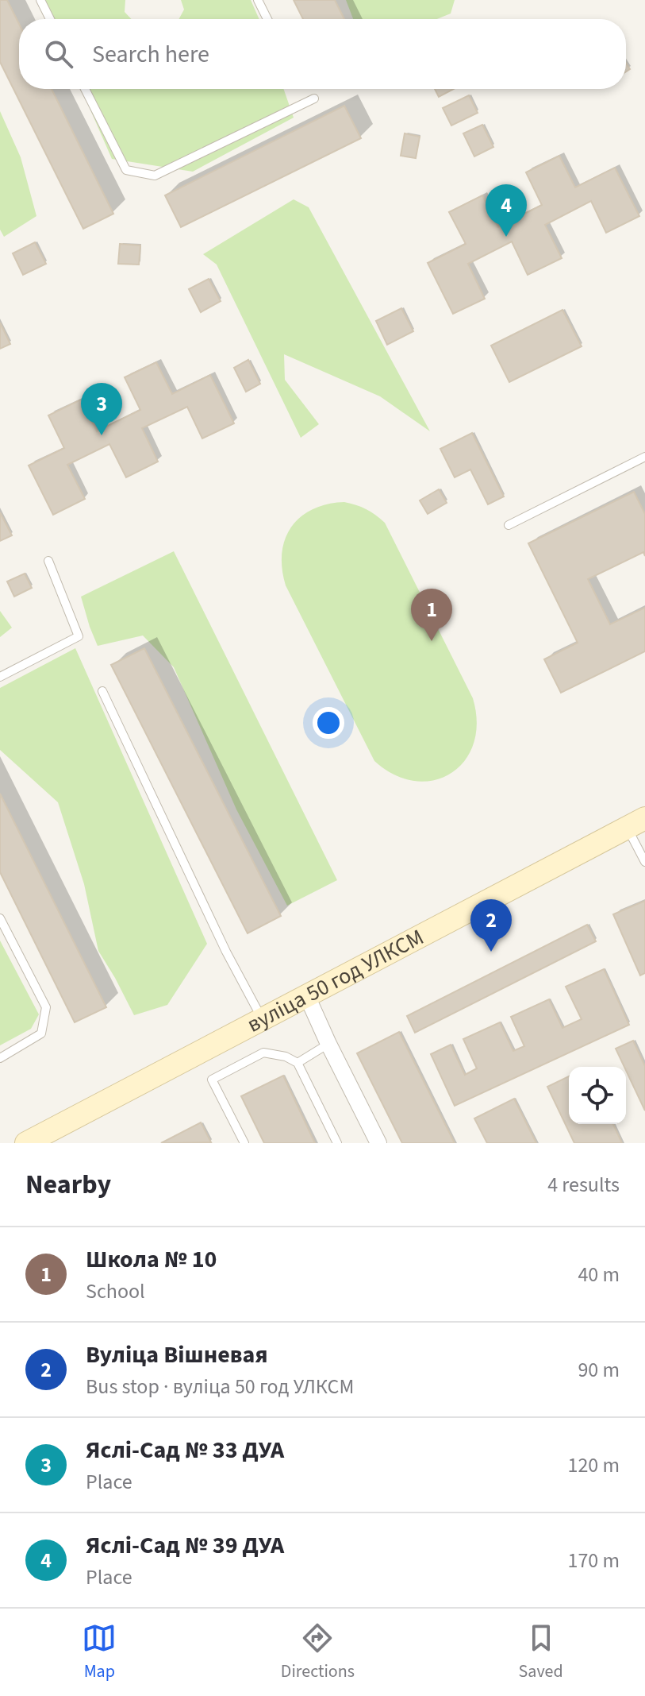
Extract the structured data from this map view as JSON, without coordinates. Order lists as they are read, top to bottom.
{
  "streets": {
    "main road": ["вуліца 50 год УЛКСМ"]
  },
  "page": {
    "search": "Search here",
    "pins": [
      "4",
      "3",
      "1",
      "2"
    ],
    "heading": ["Nearby", "4 results"],
    "list": [
      {
        "mark": "1",
        "name": "Школа № 10",
        "note": "School",
        "value": "40 m"
      },
      {
        "mark": "2",
        "name": "Вуліца Вішневая",
        "note": "Bus stop · вуліца 50 год УЛКСМ",
        "value": "90 m"
      },
      {
        "mark": "3",
        "name": "Яслі-Сад № 33 ДУА",
        "note": "Place",
        "value": "120 m"
      },
      {
        "mark": "4",
        "name": "Яслі-Сад № 39 ДУА",
        "note": "Place",
        "value": "170 m"
      }
    ],
    "nav": ["Map", "Directions", "Saved"]
  }
}
